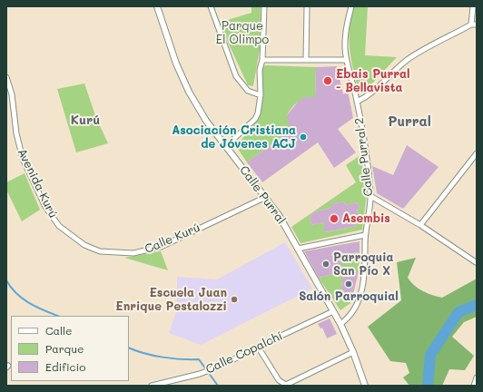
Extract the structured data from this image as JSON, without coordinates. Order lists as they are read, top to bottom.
{
  "streets": {
    "street": [
      "Calle Purral 2",
      "Avenida Kurú",
      "Calle Purral",
      "Calle Kurú",
      "Calle Copalchí"
    ]
  },
  "crossings": [
    ["Calle Purral 2", "Calle Purral"],
    ["Avenida Kurú", "Calle Kurú"],
    ["Calle Purral", "Calle Kurú"],
    ["Calle Purral", "Calle Copalchí"]
  ],
  "districts": ["Kurú", "Purral"],
  "parks": ["Parque El Olimpo"],
  "places": [
    "Ebais Purral - Bellavista",
    "Asociación Cristiana de Jóvenes ACJ",
    "Asembis",
    "Parroquia San Pío X",
    "Salón Parroquial",
    "Escuela Juan Enrique Pestalozzi"
  ],
  "legend": ["Calle", "Parque", "Edificio"]
}
